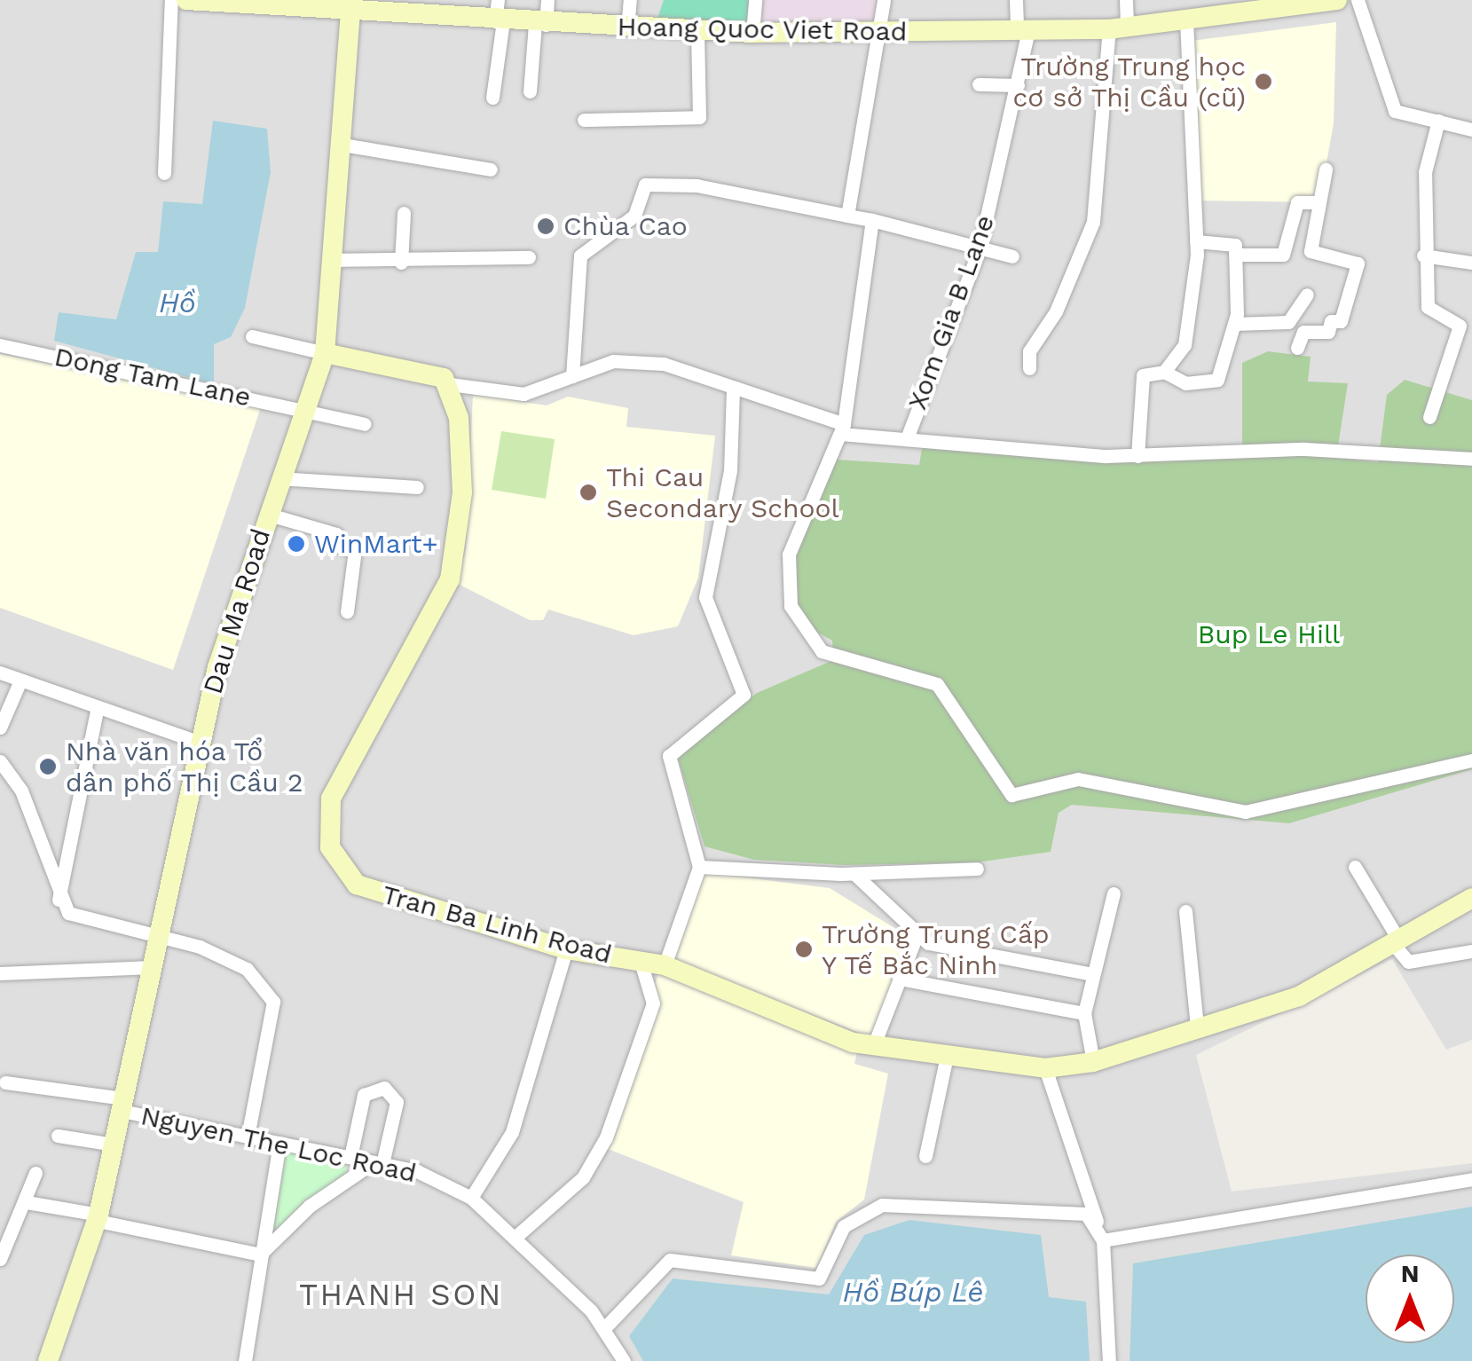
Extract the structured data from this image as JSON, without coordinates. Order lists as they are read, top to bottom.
{
  "streets": {
    "street": [
      "Hoang Quoc Viet Road",
      "Xom Gia B Lane",
      "Dong Tam Lane",
      "Dau Ma Road",
      "Tran Ba Linh Road",
      "Nguyen The Loc Road"
    ]
  },
  "crossings": [
    ["Hoang Quoc Viet Road", "Xom Gia B Lane"],
    ["Hoang Quoc Viet Road", "Dau Ma Road"],
    ["Dong Tam Lane", "Dau Ma Road"],
    ["Dau Ma Road", "Nguyen The Loc Road"]
  ],
  "districts": ["THANH SON"],
  "water": ["Hồ", "Hồ Búp Lê"],
  "parks": ["Bup Le Hill"],
  "places": [
    "Trường Trung học cơ sở Thị Cầu (cũ)",
    "Chùa Cao",
    "Thi Cau Secondary School",
    "WinMart+",
    "Nhà văn hóa Tổ dân phố Thị Cầu 2",
    "Trường Trung Cấp Y Tế Bắc Ninh"
  ],
  "north": "top"
}
